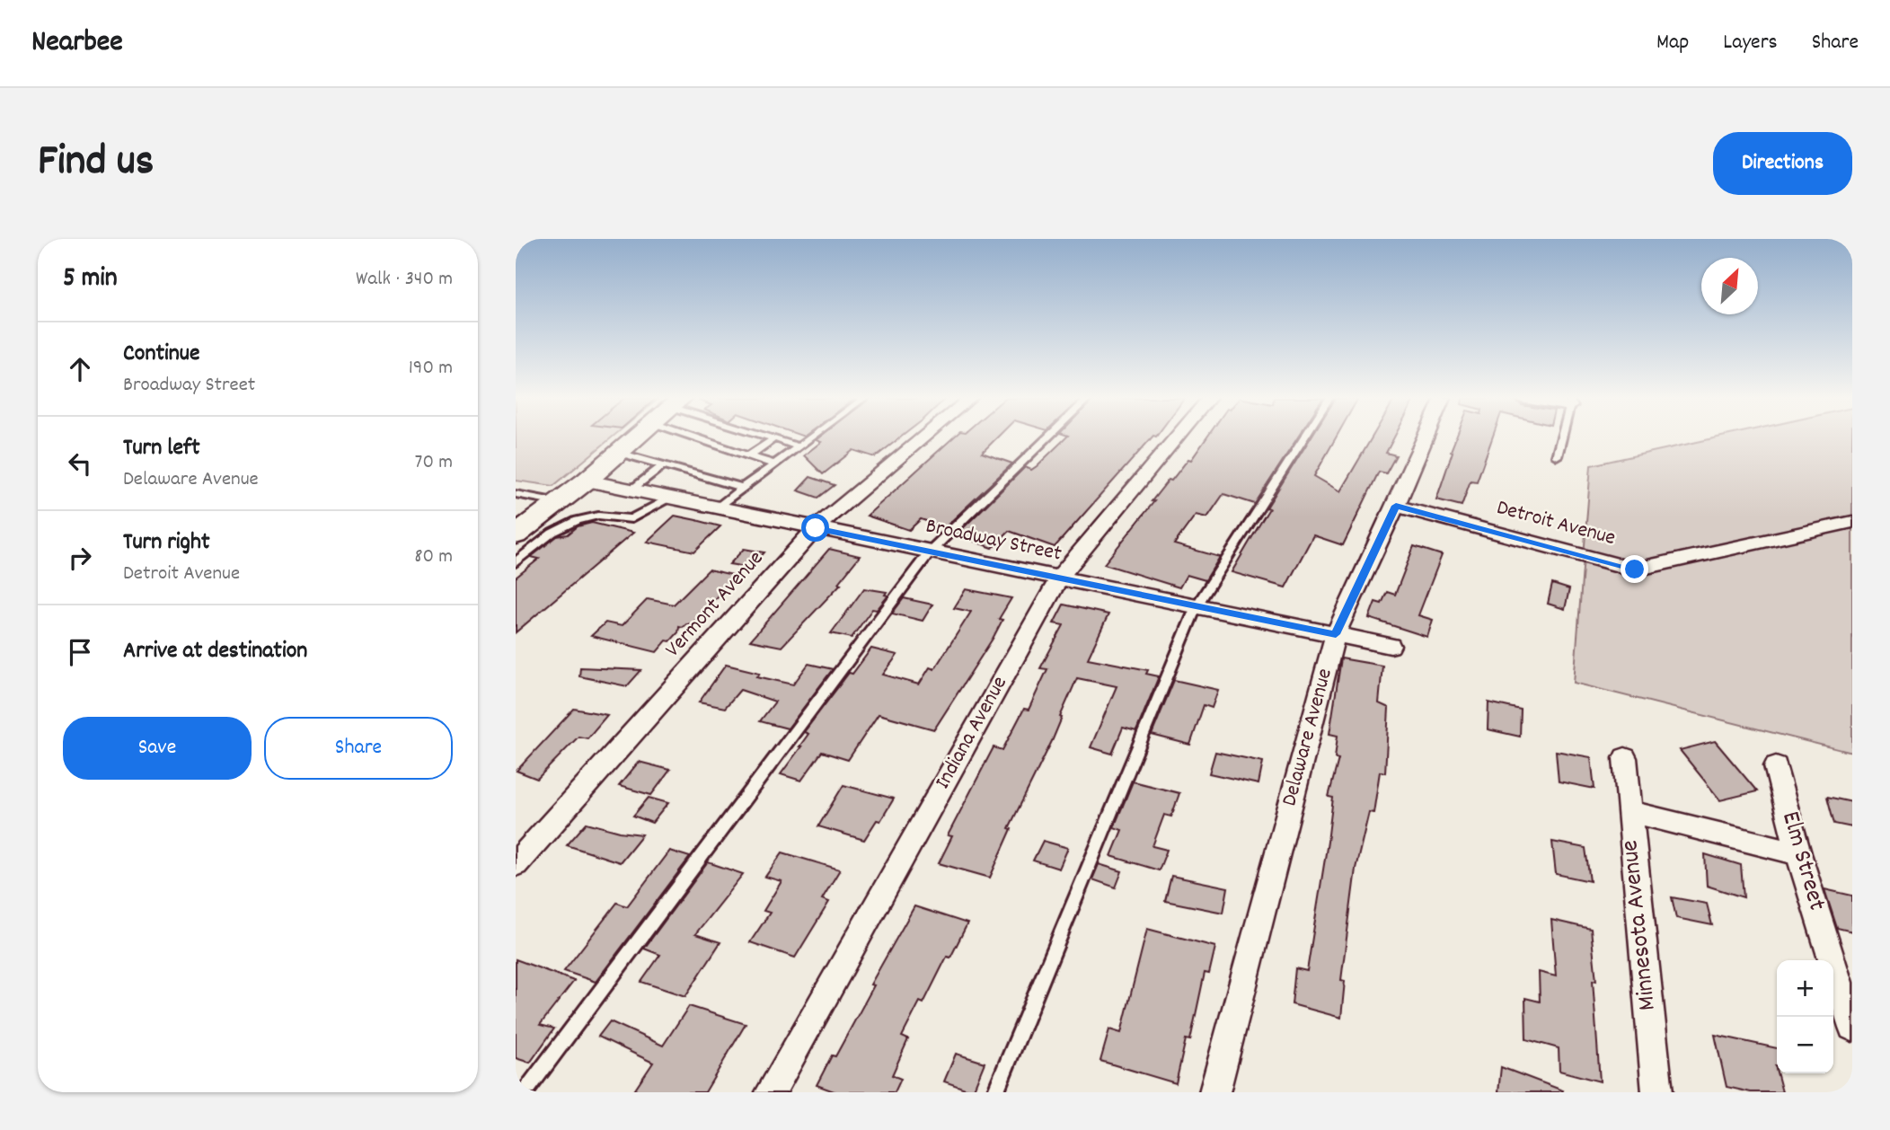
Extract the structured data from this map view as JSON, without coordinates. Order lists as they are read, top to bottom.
{
  "streets": {
    "street": [
      "Detroit Avenue",
      "Broadway Street",
      "Vermont Avenue",
      "Indiana Avenue",
      "Delaware Avenue",
      "Elm Street",
      "Minnesota Avenue"
    ]
  },
  "crossings": [
    ["Detroit Avenue", "Delaware Avenue"],
    ["Broadway Street", "Vermont Avenue"],
    ["Broadway Street", "Indiana Avenue"],
    ["Broadway Street", "Delaware Avenue"]
  ],
  "north": "top right",
  "page": {
    "header": "Nearbee",
    "nav": ["Map", "Layers", "Share"],
    "title": "Find us",
    "buttons": [
      "Directions",
      ["Save", "Share"]
    ],
    "heading": ["5 min", "Walk · 340 m"],
    "list": [
      ["Continue", "Broadway Street", "190 m"],
      ["Turn left", "Delaware Avenue", "70 m"],
      ["Turn right", "Detroit Avenue", "80 m"],
      "Arrive at destination"
    ],
    "map_buttons": ["+", "−"]
  }
}
